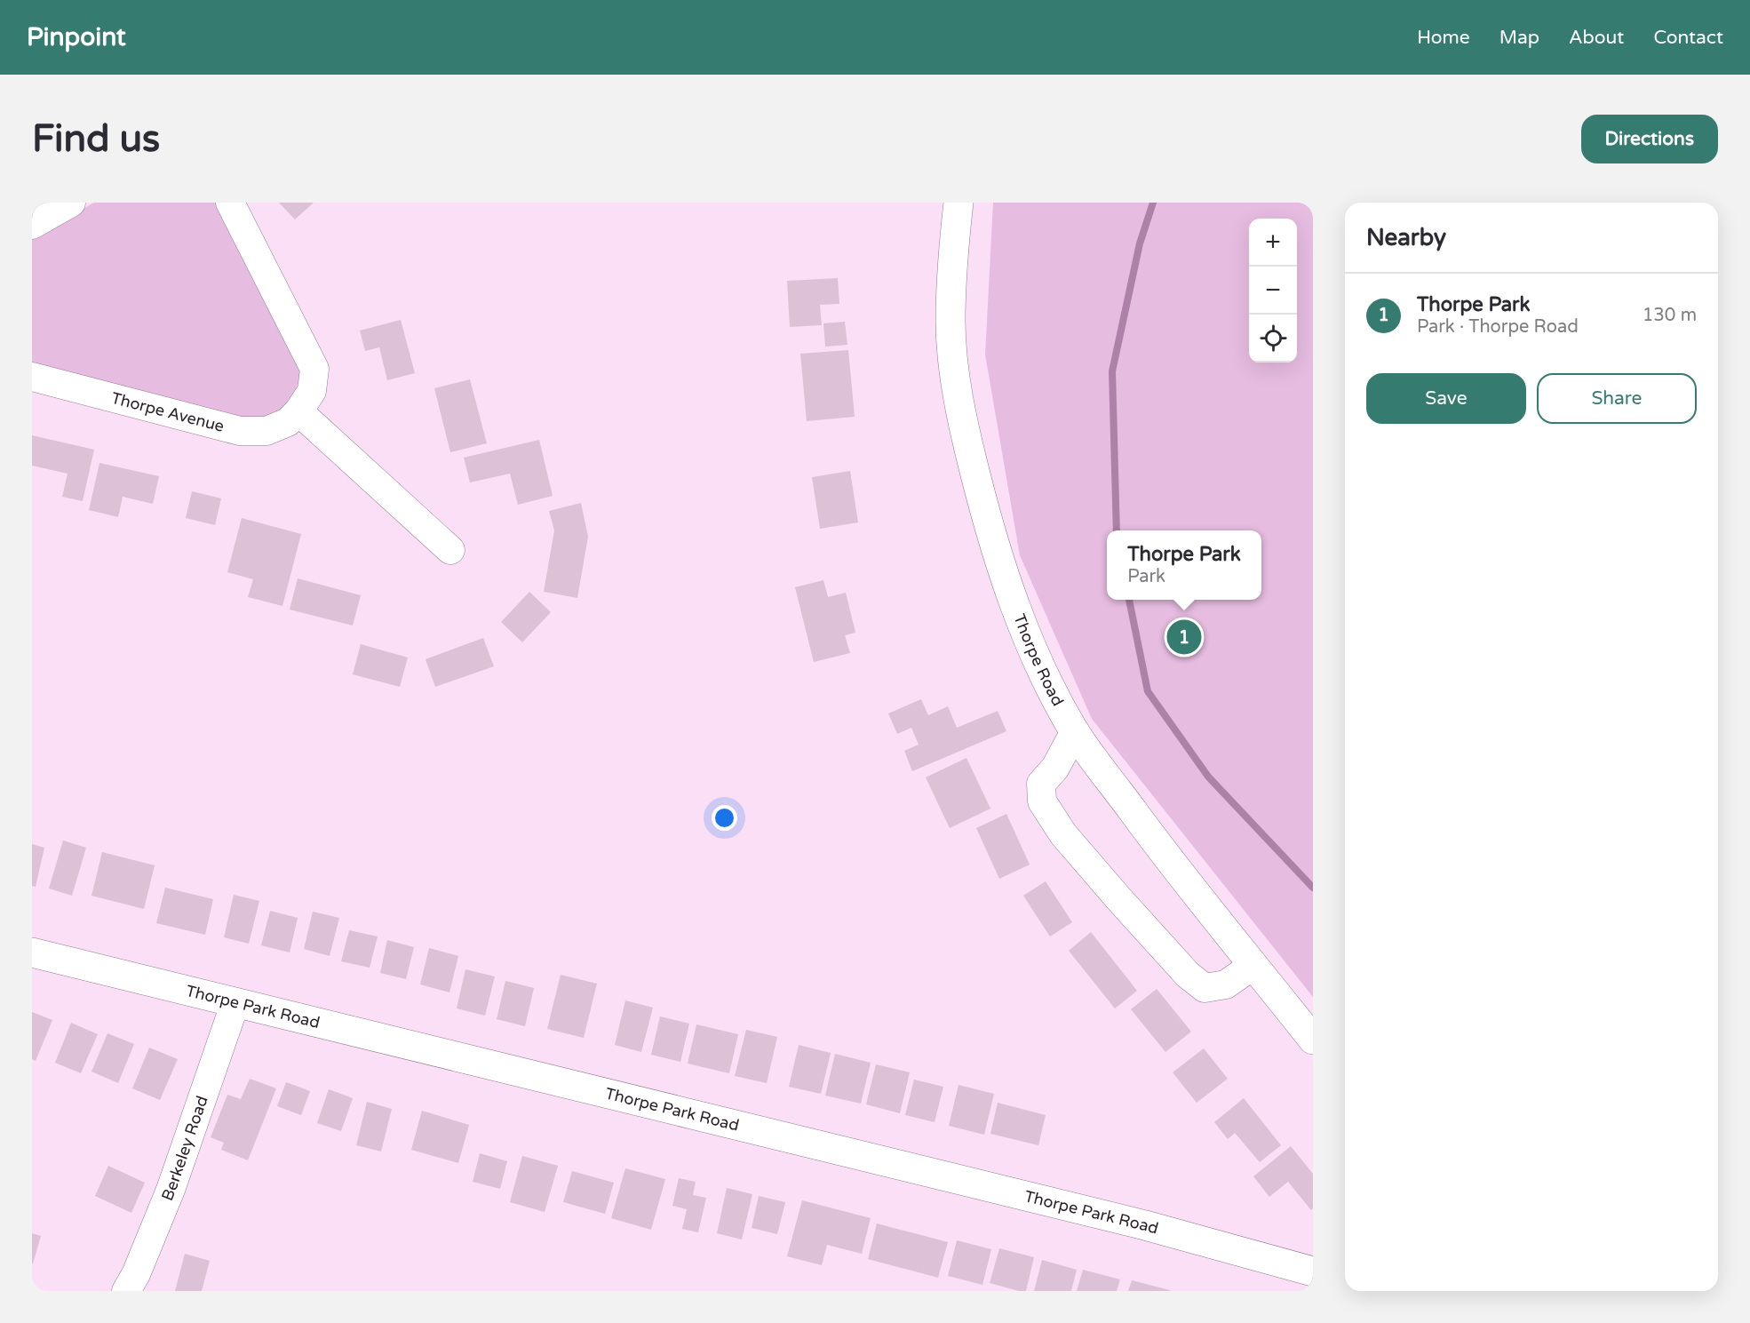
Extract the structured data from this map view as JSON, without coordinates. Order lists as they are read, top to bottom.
{
  "streets": {
    "street": [
      "Thorpe Avenue",
      "Thorpe Road",
      "Thorpe Park Road",
      "Berkeley Road"
    ]
  },
  "crossings": [
    ["Thorpe Park Road", "Berkeley Road"]
  ],
  "page": {
    "header": "Pinpoint",
    "nav": [
      "Home",
      "Map",
      "About",
      "Contact"
    ],
    "buttons": [
      "Directions",
      ["Save", "Share"]
    ],
    "title": "Find us",
    "heading": "Nearby",
    "map_buttons": ["+", "−"],
    "list": [
      {
        "mark": "1",
        "name": "Thorpe Park",
        "note": "Park · Thorpe Road",
        "value": "130 m"
      }
    ],
    "popup": ["Thorpe Park", "Park"],
    "pins": "1"
  }
}
